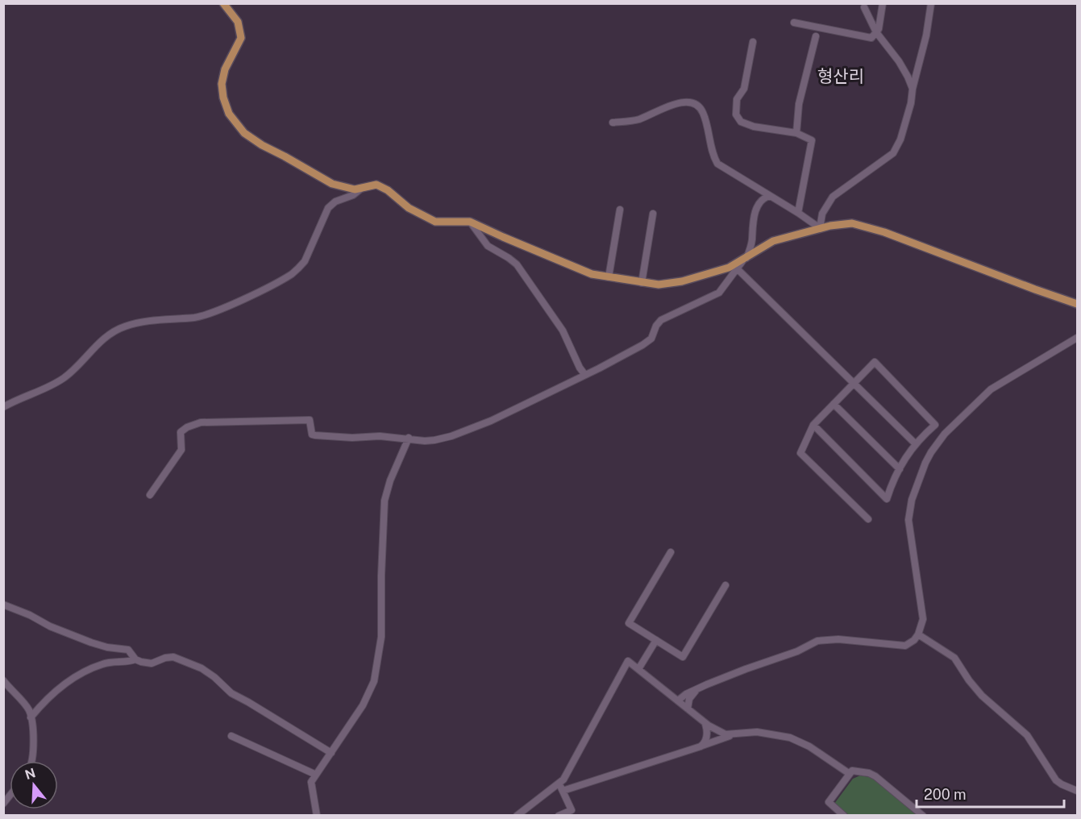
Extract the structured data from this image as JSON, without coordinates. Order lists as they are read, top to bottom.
{
  "districts": ["형산리"],
  "scale_bar": "200 m",
  "north": "top"
}
